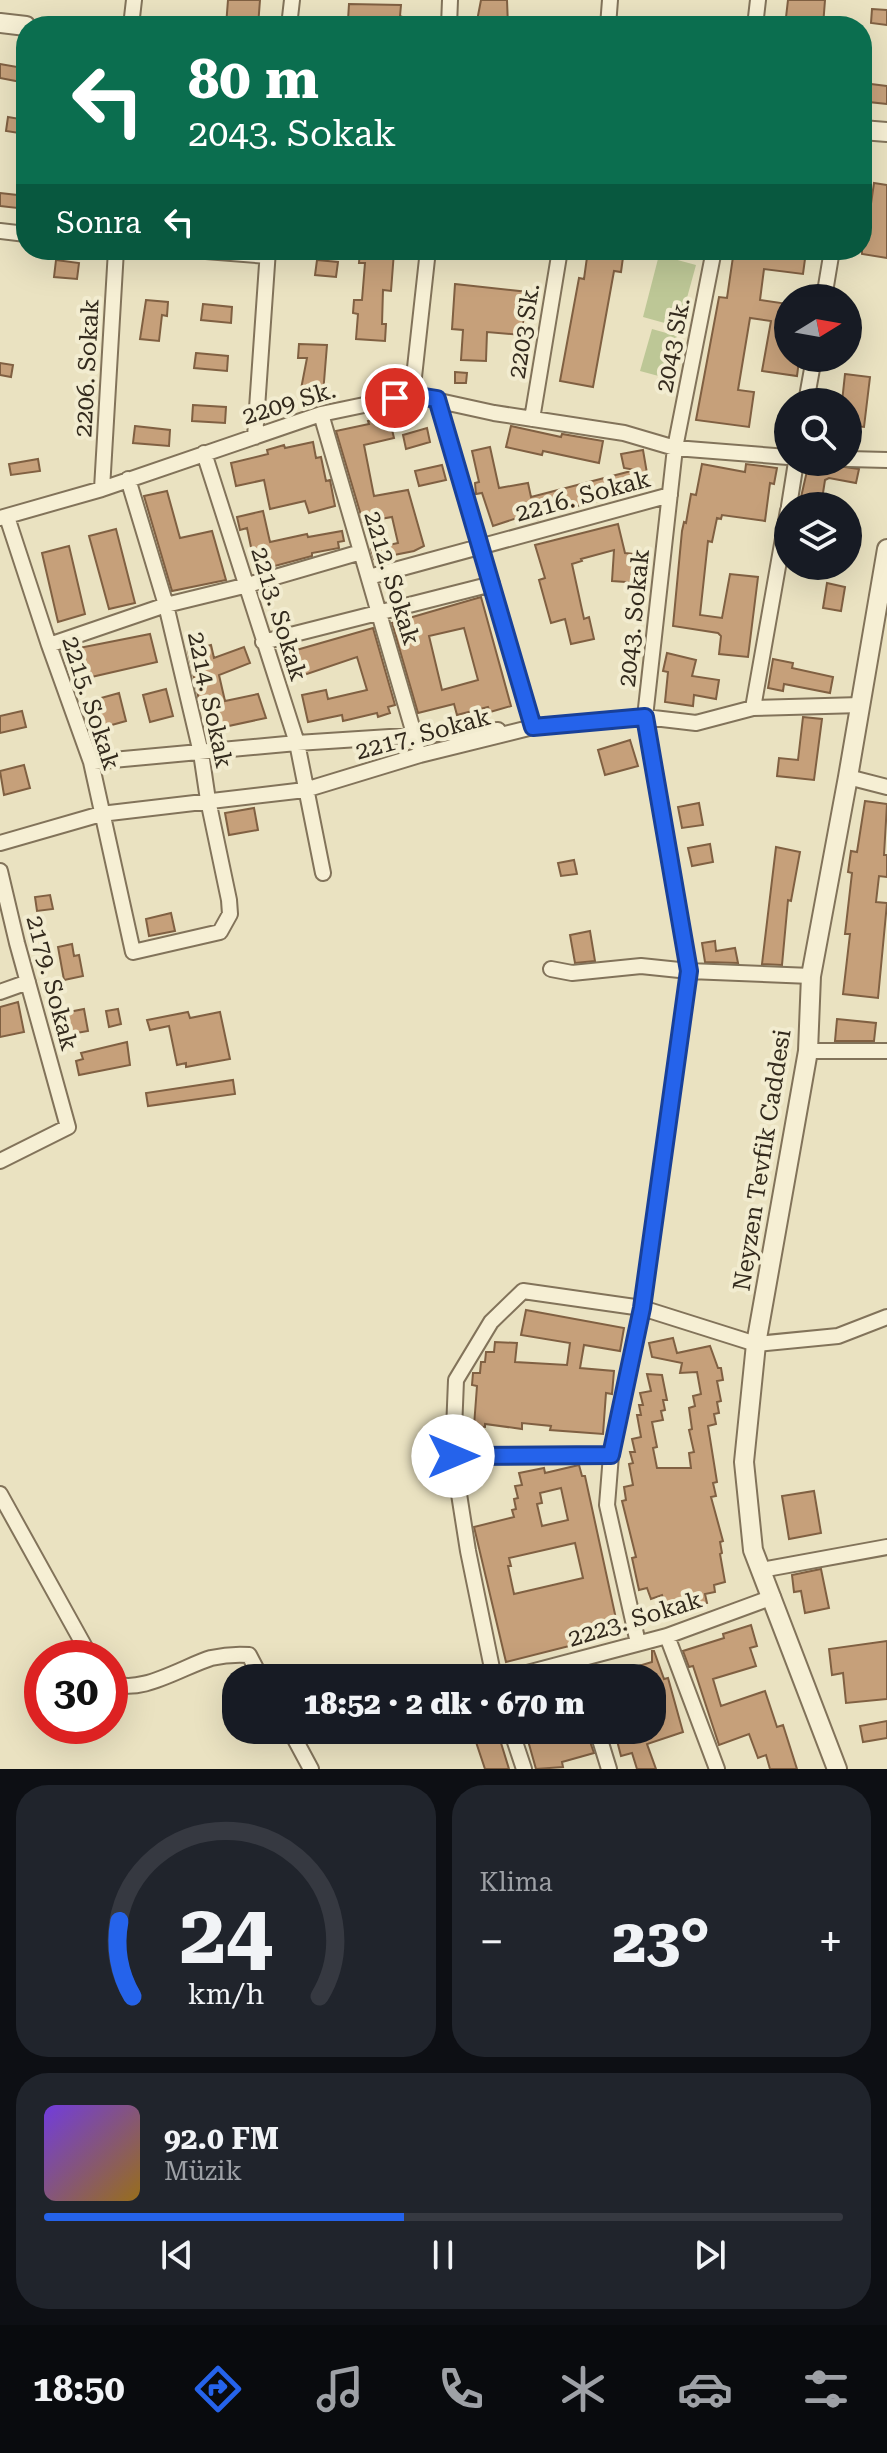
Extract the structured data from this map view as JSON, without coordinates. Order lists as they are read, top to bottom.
{
  "streets": {
    "street": [
      "2203 Sk.",
      "2043 Sk.",
      "2206. Sokak",
      "2209 Sk.",
      "2216. Sokak",
      "2212. Sokak",
      "2213. Sokak",
      "2043. Sokak",
      "2214. Sokak",
      "2215. Sokak",
      "2217. Sokak",
      "2179. Sokak",
      "Neyzen Tevfik Caddesi",
      "2223. Sokak"
    ]
  },
  "crossings": [
    ["2203 Sk.", "2209 Sk."],
    ["2043 Sk.", "2209 Sk."],
    ["2043 Sk.", "2043. Sokak"],
    ["2206. Sokak", "2209 Sk."],
    ["2209 Sk.", "2212. Sokak"],
    ["2209 Sk.", "2213. Sokak"],
    ["2209 Sk.", "2043. Sokak"],
    ["2209 Sk.", "2214. Sokak"],
    ["2209 Sk.", "2215. Sokak"],
    ["2216. Sokak", "2212. Sokak"],
    ["2216. Sokak", "2043. Sokak"],
    ["2212. Sokak", "2217. Sokak"],
    ["2213. Sokak", "2217. Sokak"],
    ["2043. Sokak", "2217. Sokak"],
    ["2043. Sokak", "2223. Sokak"],
    ["2214. Sokak", "2215. Sokak"],
    ["2214. Sokak", "2217. Sokak"],
    ["2215. Sokak", "2217. Sokak"],
    ["2217. Sokak", "Neyzen Tevfik Caddesi"],
    ["Neyzen Tevfik Caddesi", "2223. Sokak"]
  ],
  "north": "right",
  "page": {
    "turn": ["80 m", "2043. Sokak"],
    "then": "Sonra",
    "limit": "30",
    "trip": "18:52 · 2 dk · 670 m",
    "tile": "Klima",
    "heat": ["−", "23°", "+"],
    "song": ["92.0 FM", "Müzik"],
    "tabs": "18:50",
    "gauge": ["24", "km/h"]
  }
}
